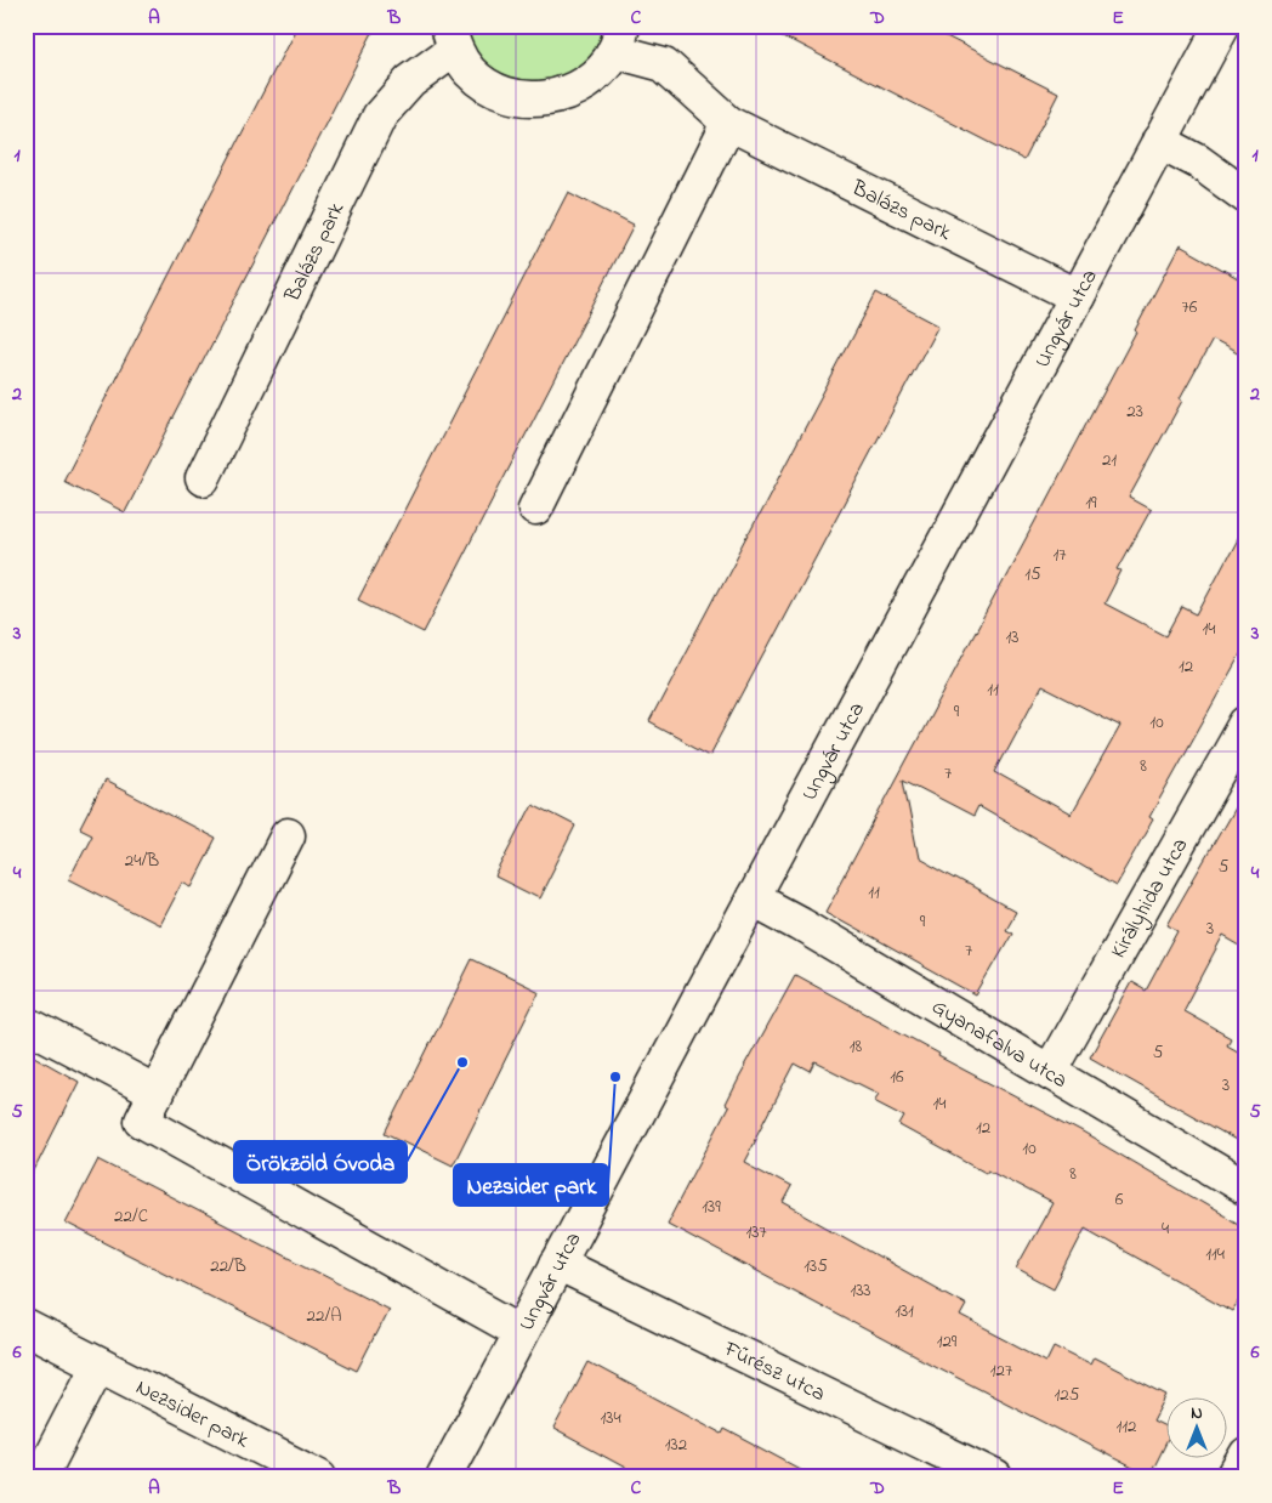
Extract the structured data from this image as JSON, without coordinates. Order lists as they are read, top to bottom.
{
  "streets": {
    "street": [
      "Balázs park",
      "Ungvár utca",
      "Királyhida utca",
      "Gyanafalva utca",
      "Fűrész utca",
      "Nezsider park"
    ]
  },
  "crossings": [
    ["Balázs park", "Ungvár utca"],
    ["Ungvár utca", "Gyanafalva utca"],
    ["Ungvár utca", "Fűrész utca"],
    ["Királyhida utca", "Gyanafalva utca"]
  ],
  "places": ["Örökzöld Óvoda", "Nezsider park"],
  "house_numbers": [
    "76",
    "23",
    "21",
    "19",
    "17",
    "15",
    "14",
    "13",
    "12",
    "11",
    "9",
    "10",
    "8",
    "7",
    "24/B",
    "5",
    "11",
    "9",
    "3",
    "7",
    "18",
    "5",
    "16",
    "3",
    "14",
    "12",
    "10",
    "8",
    "6",
    "139",
    "22/C",
    "4",
    "137",
    "114",
    "22/B",
    "135",
    "133",
    "131",
    "22/A",
    "129",
    "127",
    "125",
    "134",
    "112",
    "132"
  ],
  "north": "top",
  "grid": {
    "columns": [
      "A",
      "B",
      "C",
      "D",
      "E"
    ],
    "rows": [
      "1",
      "2",
      "3",
      "4",
      "5",
      "6"
    ]
  }
}
